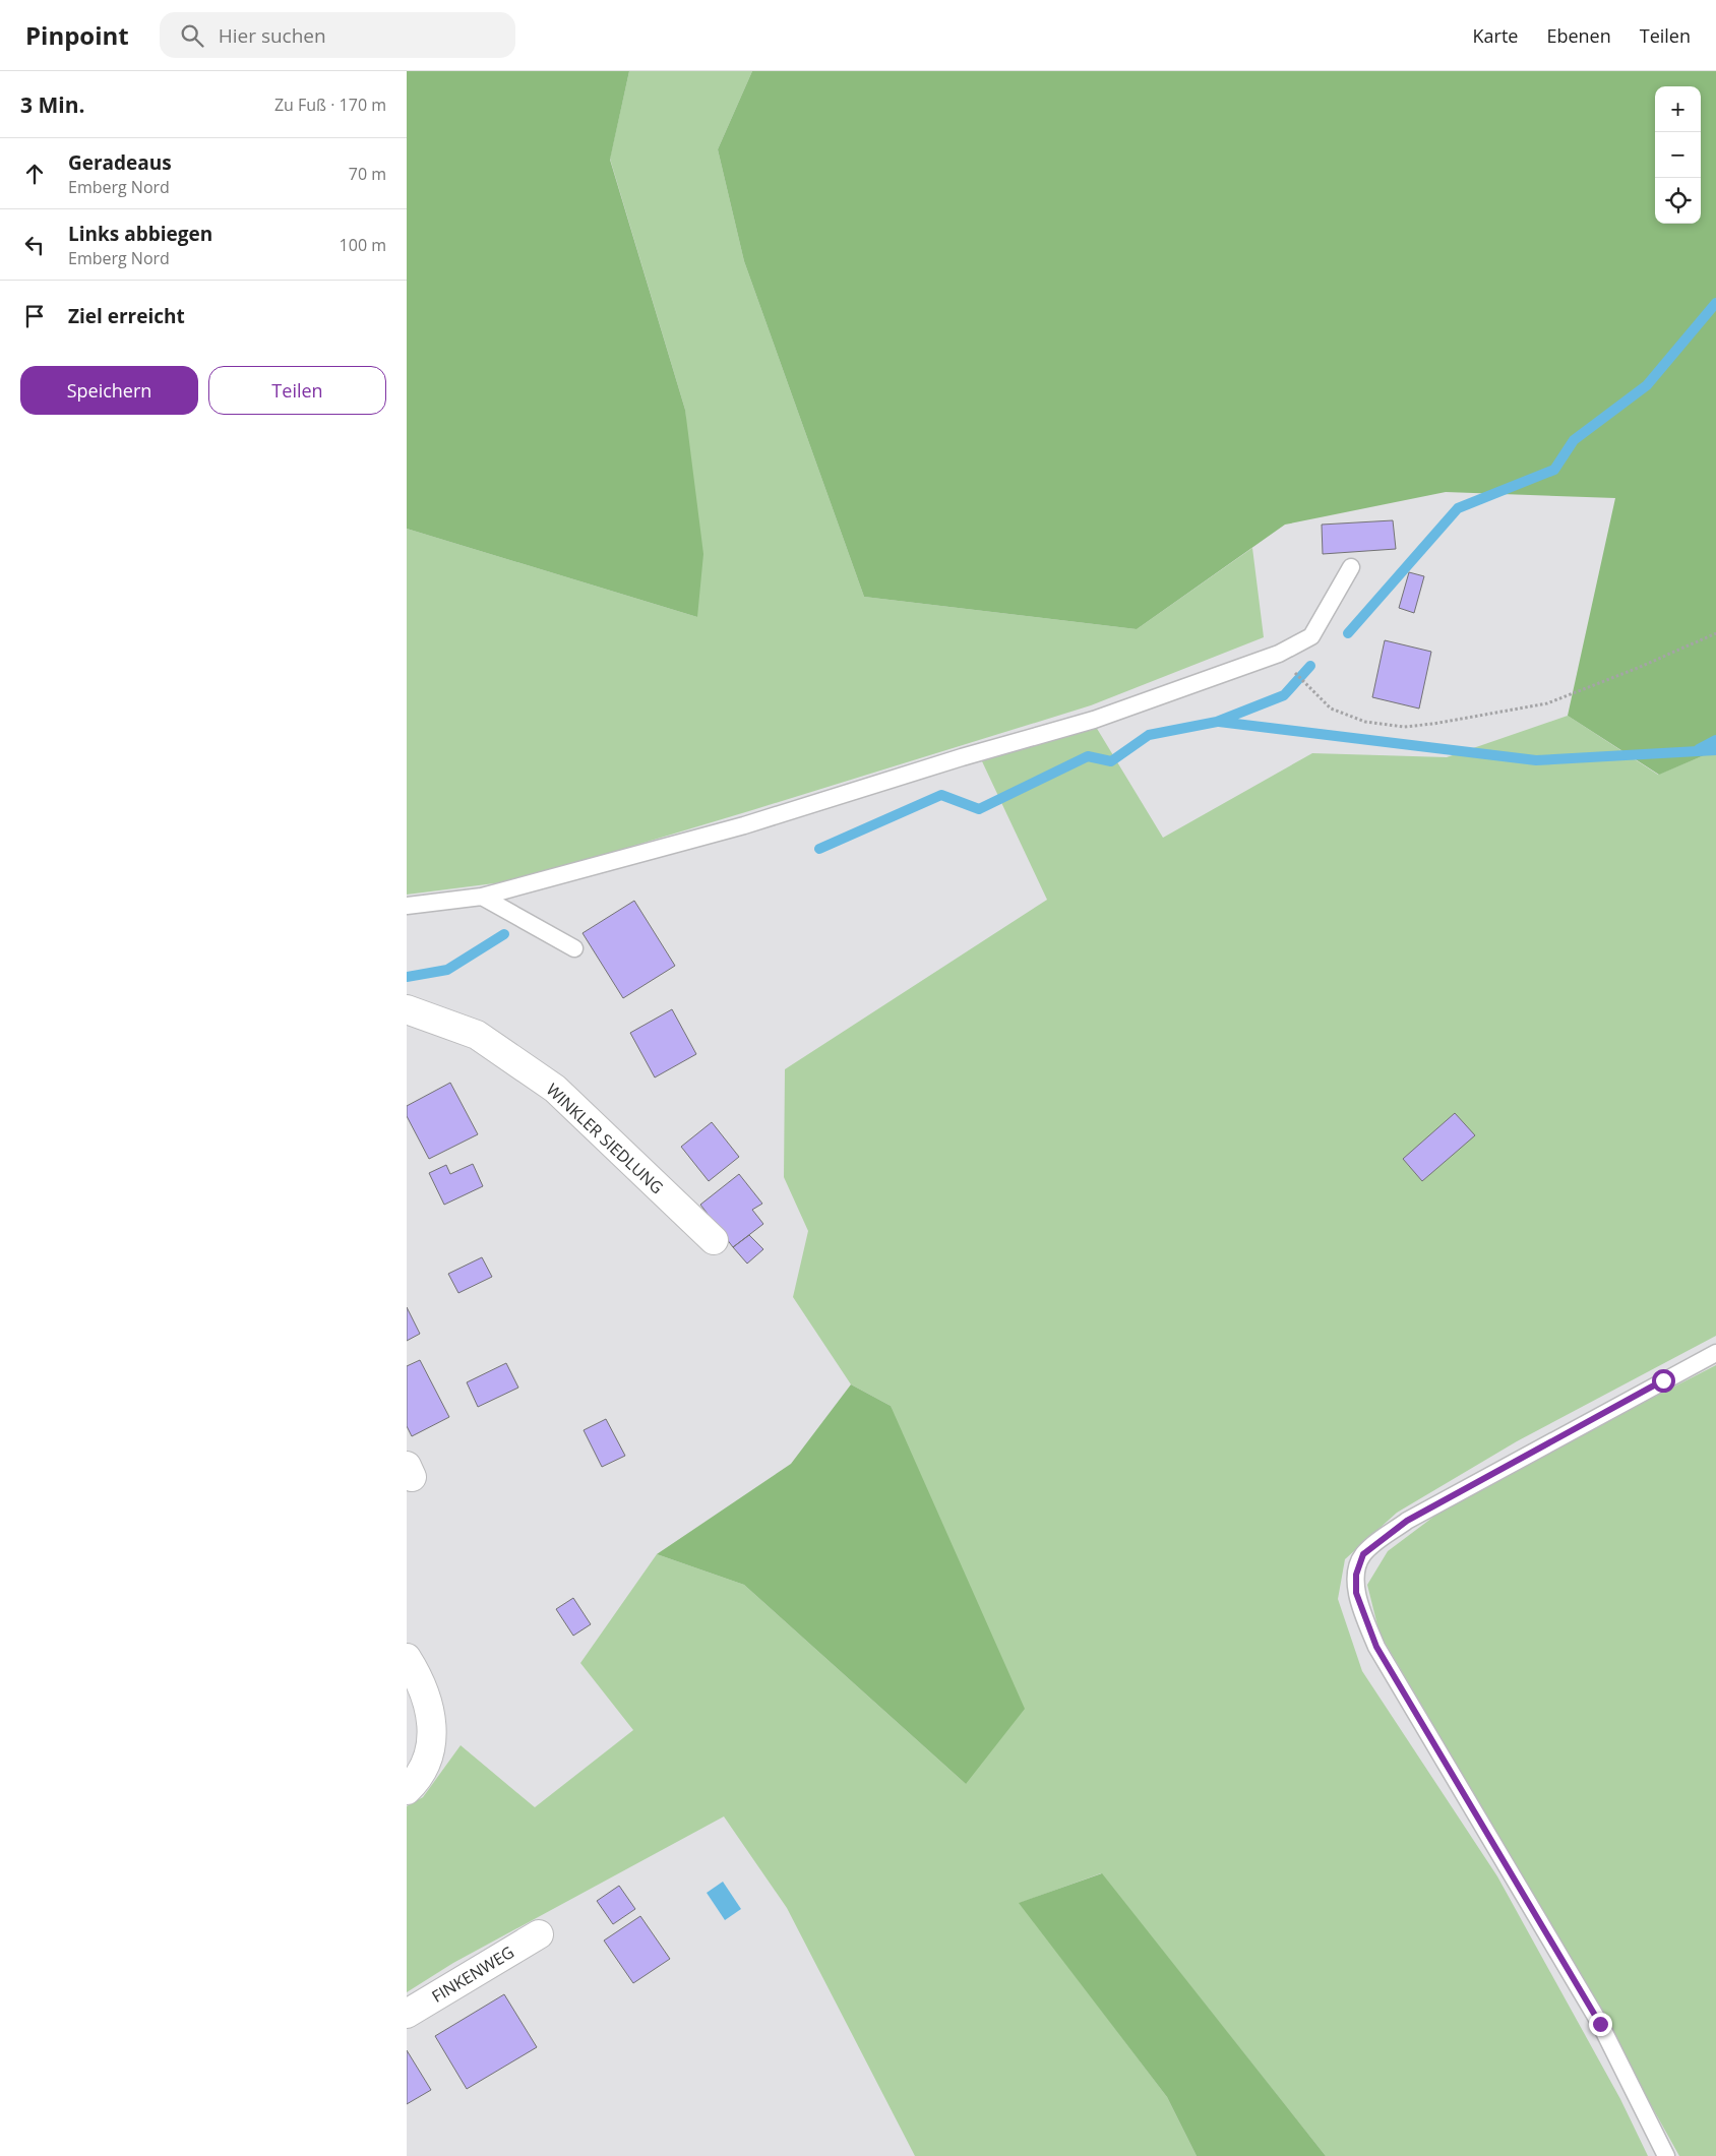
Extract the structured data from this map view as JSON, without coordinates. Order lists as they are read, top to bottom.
{
  "streets": {
    "street": ["WINKLER SIEDLUNG", "FINKENWEG"]
  },
  "page": {
    "header": "Pinpoint",
    "search": "Hier suchen",
    "nav": ["Karte", "Ebenen", "Teilen"],
    "heading": ["3 Min.", "Zu Fuß · 170 m"],
    "map_buttons": ["+", "−"],
    "list": [
      ["Geradeaus", "Emberg Nord", "70 m"],
      ["Links abbiegen", "Emberg Nord", "100 m"],
      "Ziel erreicht"
    ],
    "buttons": ["Speichern", "Teilen"]
  }
}
